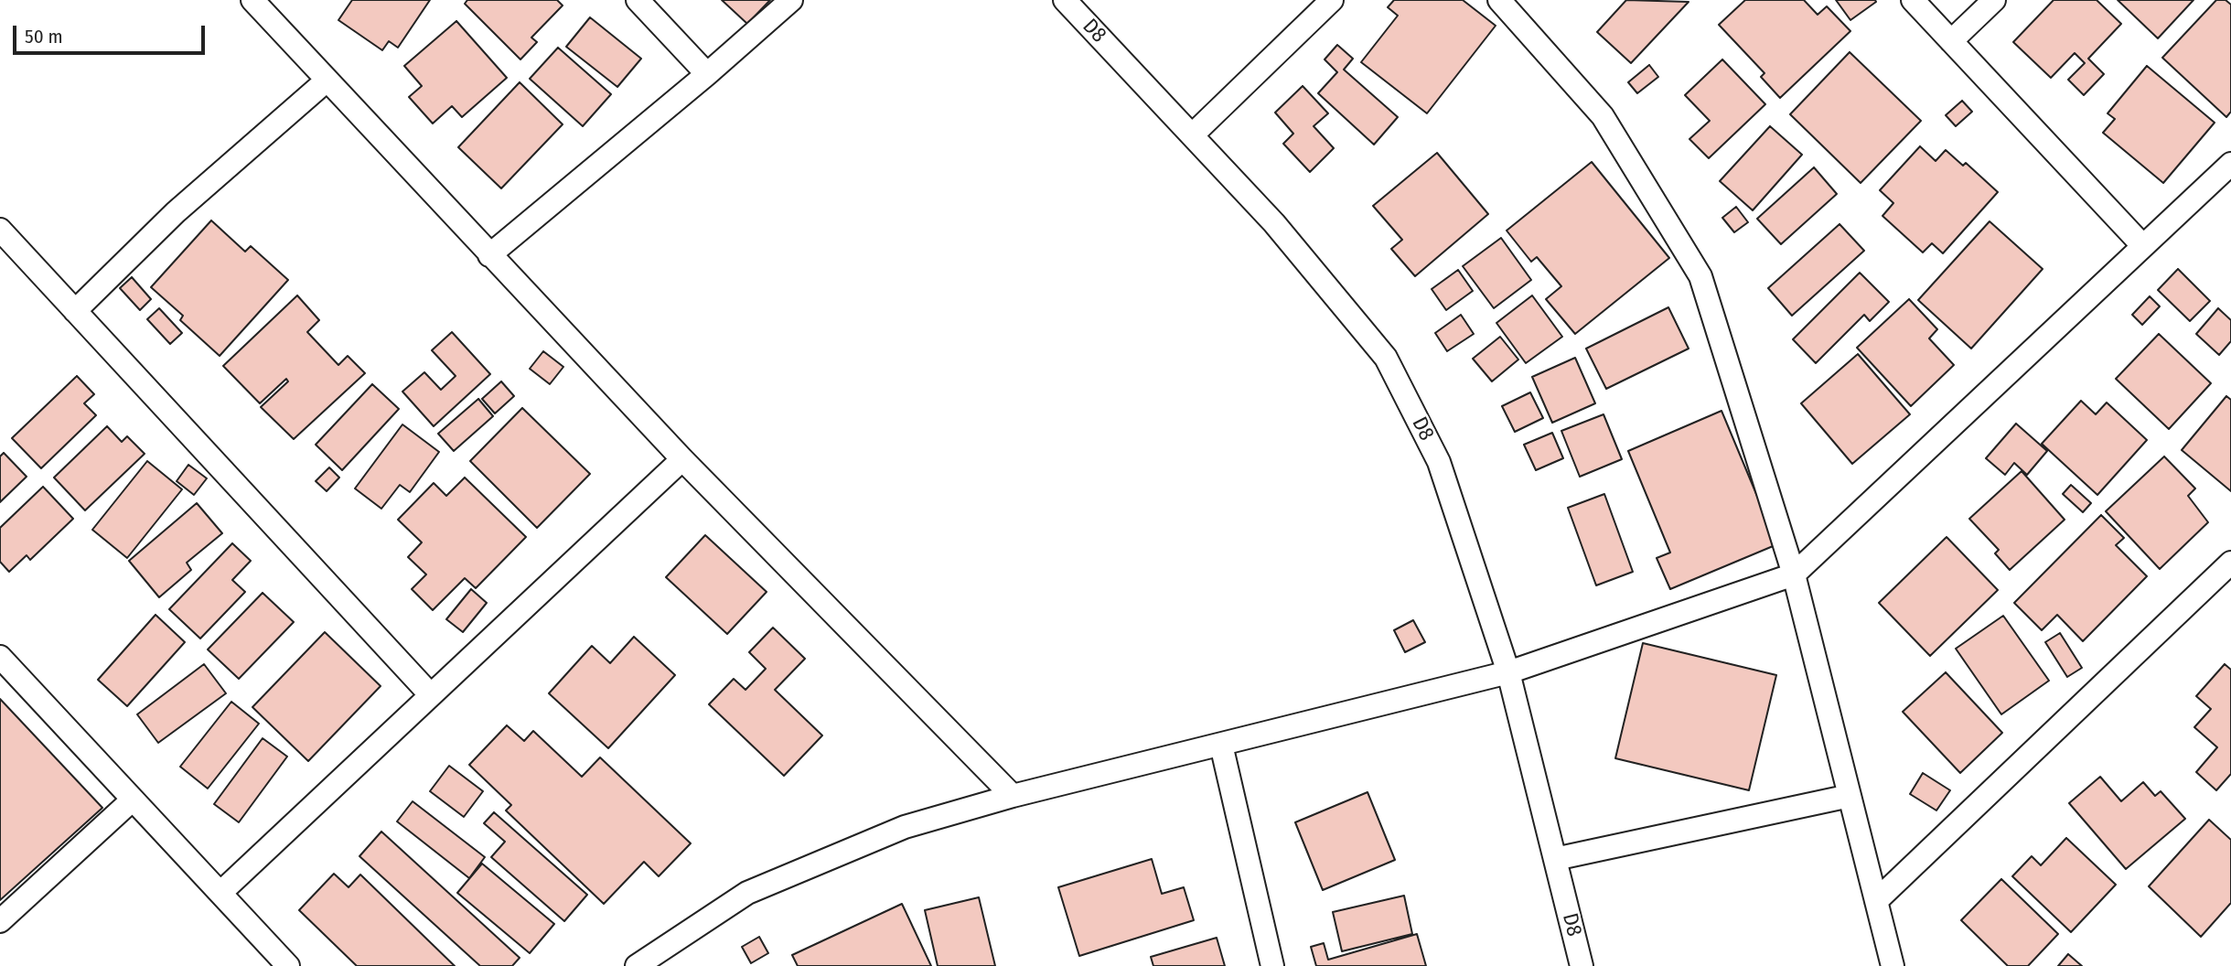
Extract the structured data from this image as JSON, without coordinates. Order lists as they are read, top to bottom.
{
  "streets": {
    "street": ["D8"]
  },
  "scale_bar": "50 m"
}
